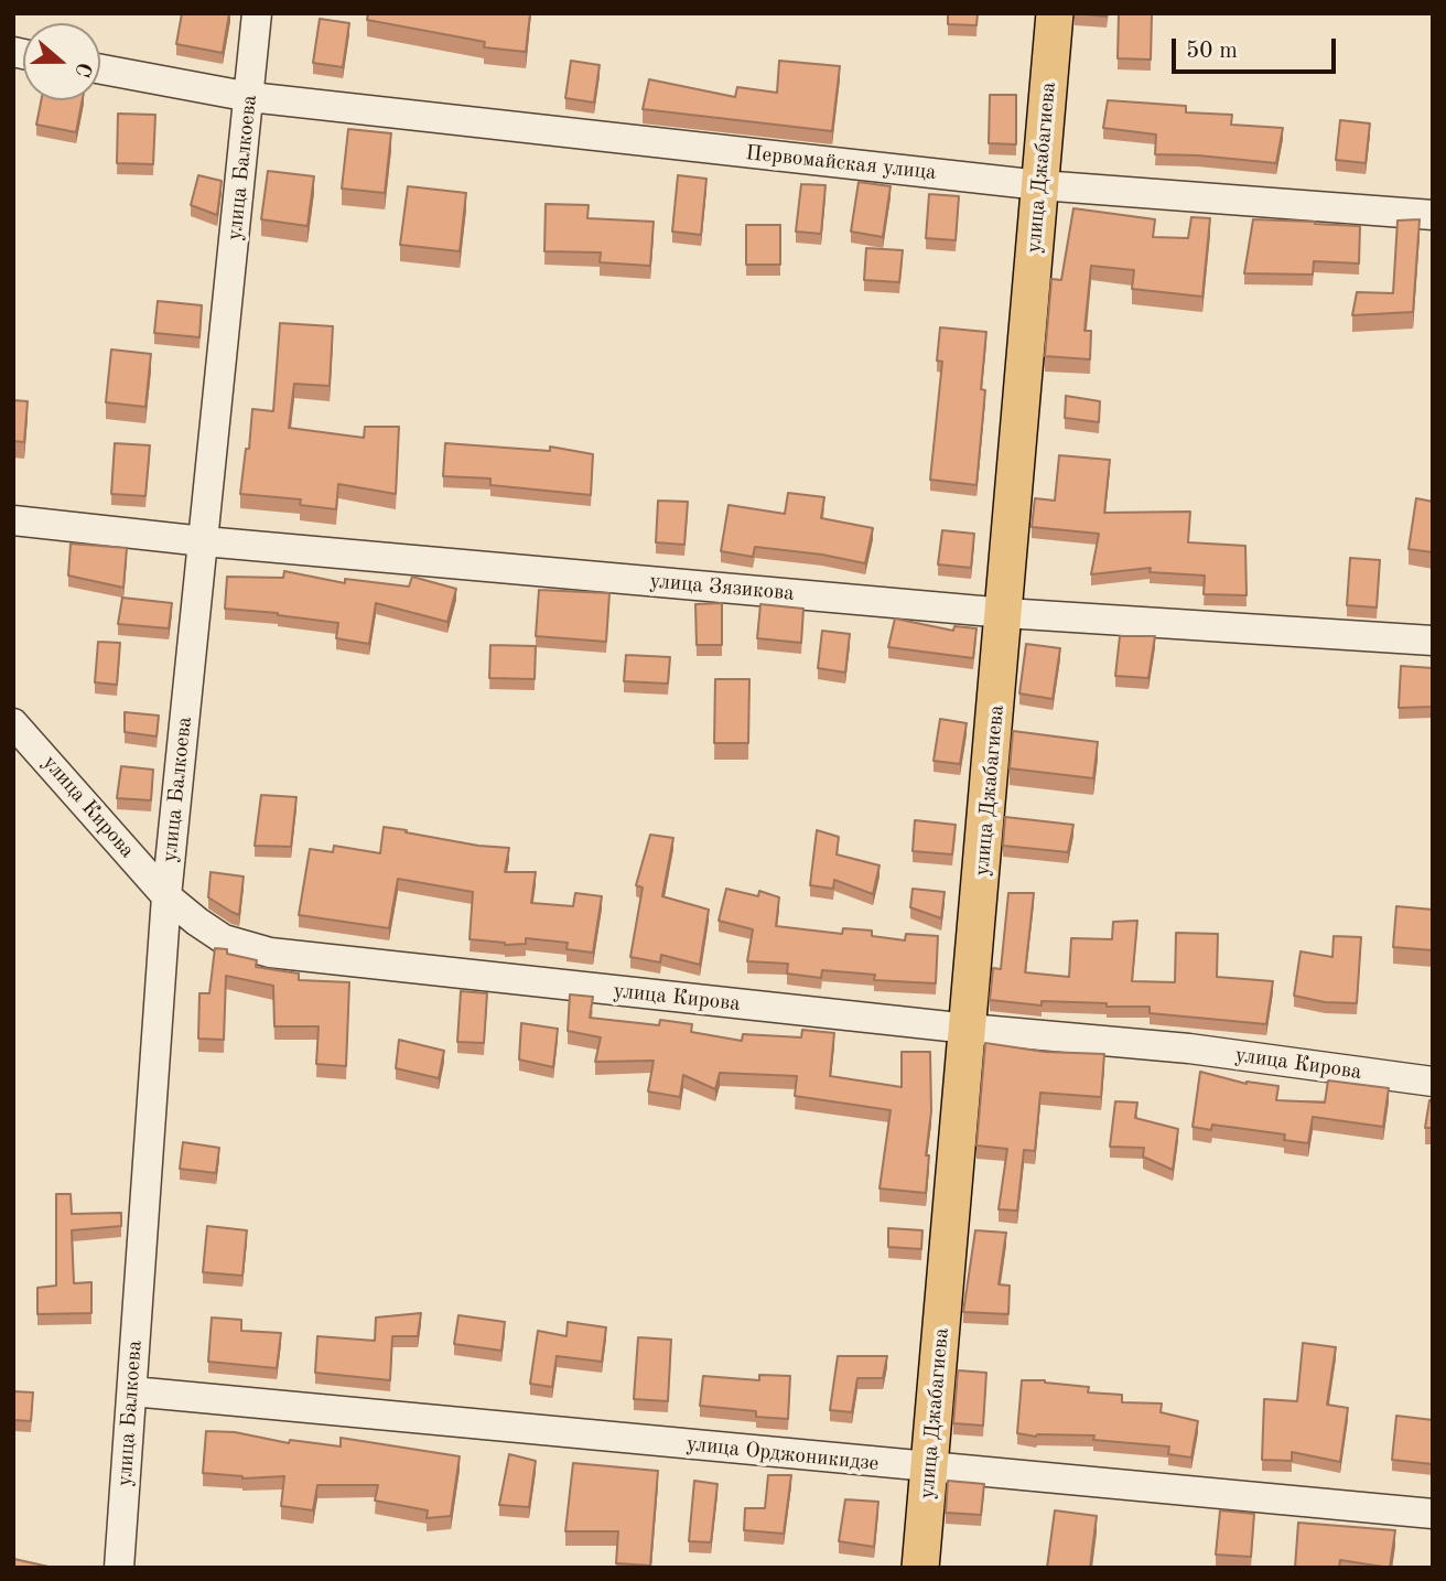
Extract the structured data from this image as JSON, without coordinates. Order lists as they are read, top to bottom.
{
  "streets": {
    "main road": ["улица Джабагиева"],
    "street": [
      "Первомайская улица",
      "улица Балкоева",
      "улица Зязикова",
      "улица Кирова",
      "улица Орджоникидзе"
    ]
  },
  "crossings": [
    ["Первомайская улица", "улица Балкоева"],
    ["Первомайская улица", "улица Джабагиева"],
    ["улица Балкоева", "улица Зязикова"],
    ["улица Балкоева", "улица Кирова"],
    ["улица Балкоева", "улица Орджоникидзе"],
    ["улица Джабагиева", "улица Зязикова"],
    ["улица Джабагиева", "улица Кирова"],
    ["улица Джабагиева", "улица Орджоникидзе"]
  ],
  "scale_bar": "50 m",
  "north": "right"
}
